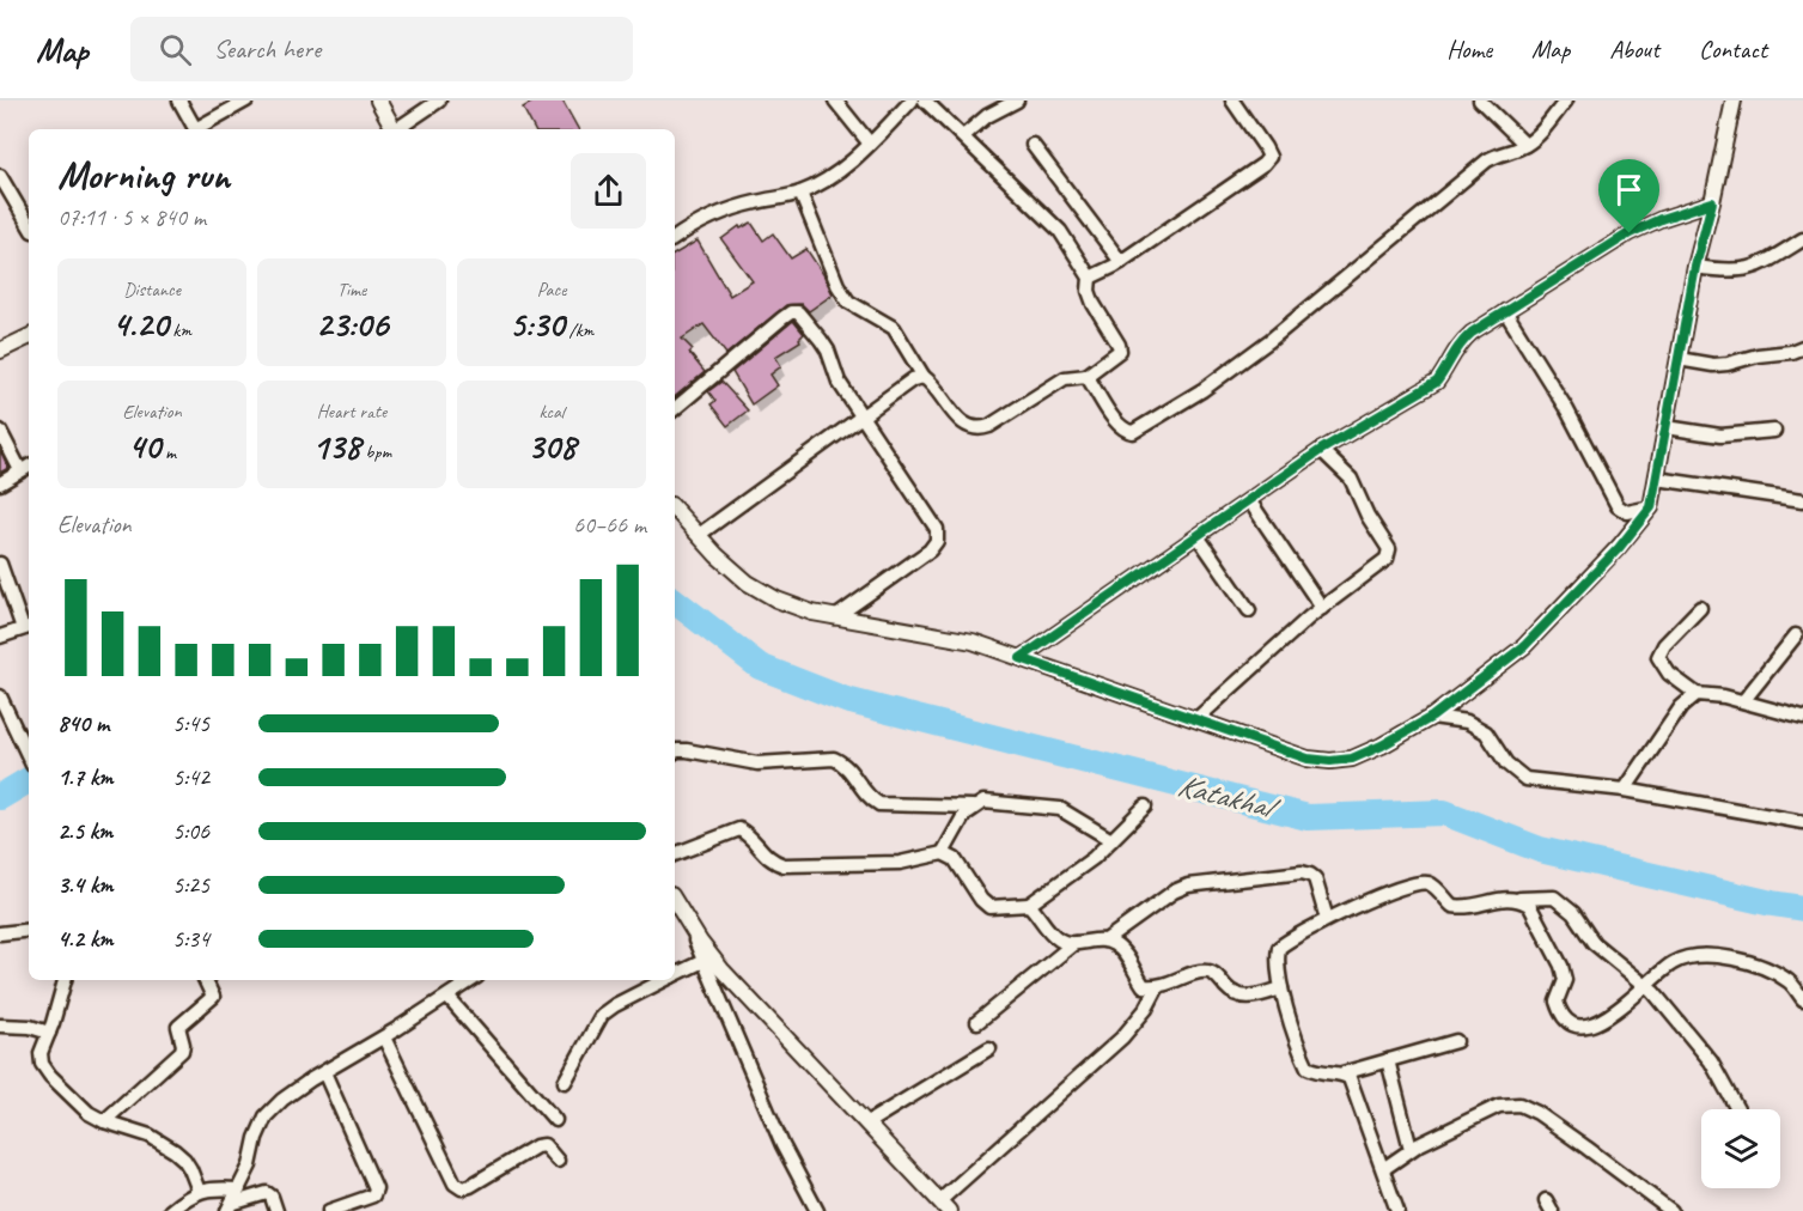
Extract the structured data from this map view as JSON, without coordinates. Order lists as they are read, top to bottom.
{
  "water": ["Katakhal"],
  "page": {
    "header": "Map",
    "search": "Search here",
    "nav": [
      "Home",
      "Map",
      "About",
      "Contact"
    ],
    "heading": ["Morning run", "07:11 · 5 × 840 m"],
    "stats": [
      ["Distance", "4.20 km"],
      ["Time", "23:06"],
      ["Pace", "5:30 /km"],
      ["Elevation", "40 m"],
      ["Heart rate", "138 bpm"],
      ["kcal", "308"]
    ],
    "chart": ["Elevation", "60–66 m"],
    "list": [
      {
        "name": "840 m",
        "note": "5:45"
      },
      {
        "name": "1.7 km",
        "note": "5:42"
      },
      {
        "name": "2.5 km",
        "note": "5:06"
      },
      {
        "name": "3.4 km",
        "note": "5:25"
      },
      {
        "name": "4.2 km",
        "note": "5:34"
      }
    ]
  }
}
